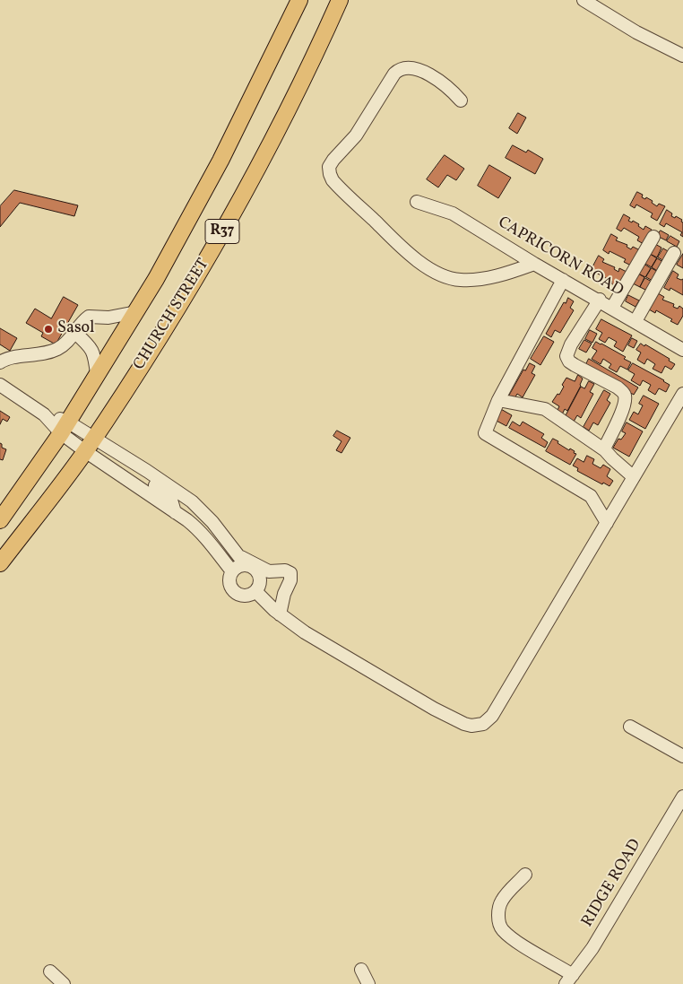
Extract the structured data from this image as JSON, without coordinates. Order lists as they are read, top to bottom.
{
  "streets": {
    "main road": ["R37", "CHURCH STREET"],
    "street": ["CAPRICORN ROAD", "RIDGE ROAD"]
  },
  "places": ["Sasol"]
}
